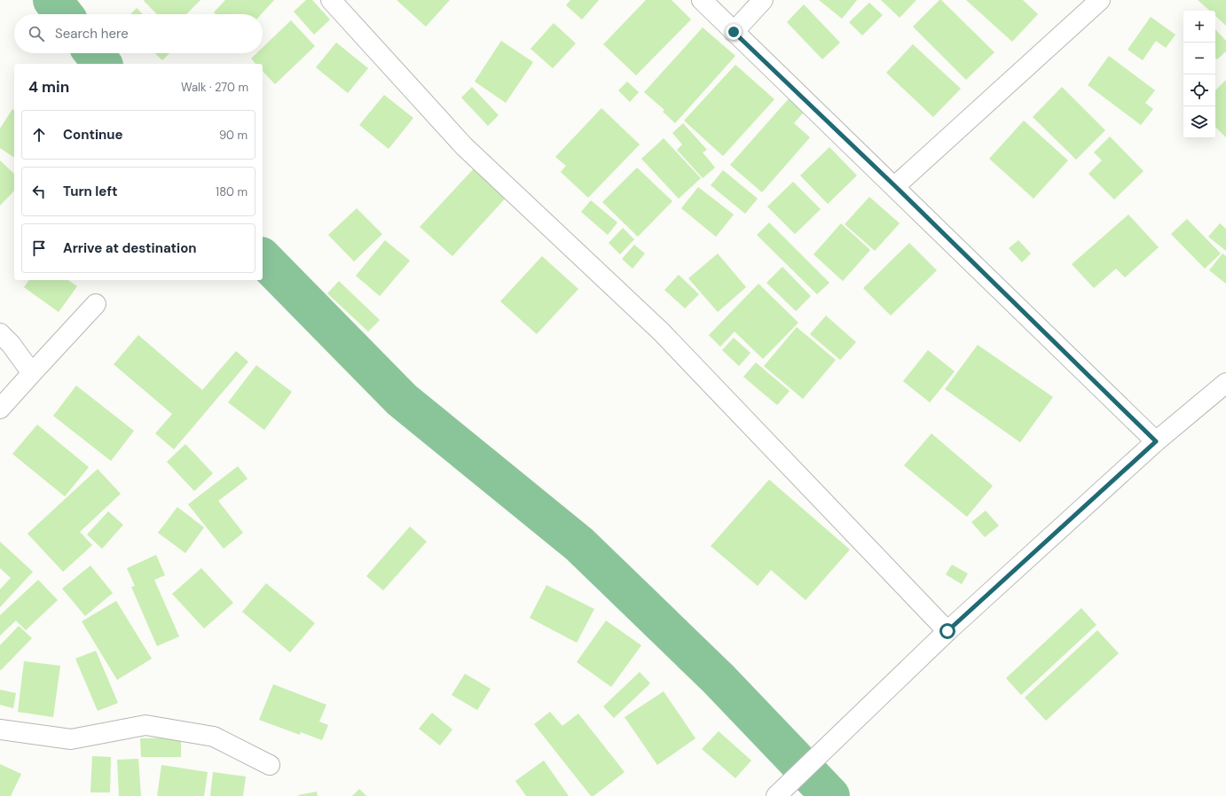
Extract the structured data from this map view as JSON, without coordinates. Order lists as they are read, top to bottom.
{
  "page": {
    "map_buttons": ["+", "−"],
    "search": "Search here",
    "heading": ["4 min", "Walk · 270 m"],
    "list": [
      ["Continue", "90 m"],
      ["Turn left", "180 m"],
      "Arrive at destination"
    ]
  }
}
